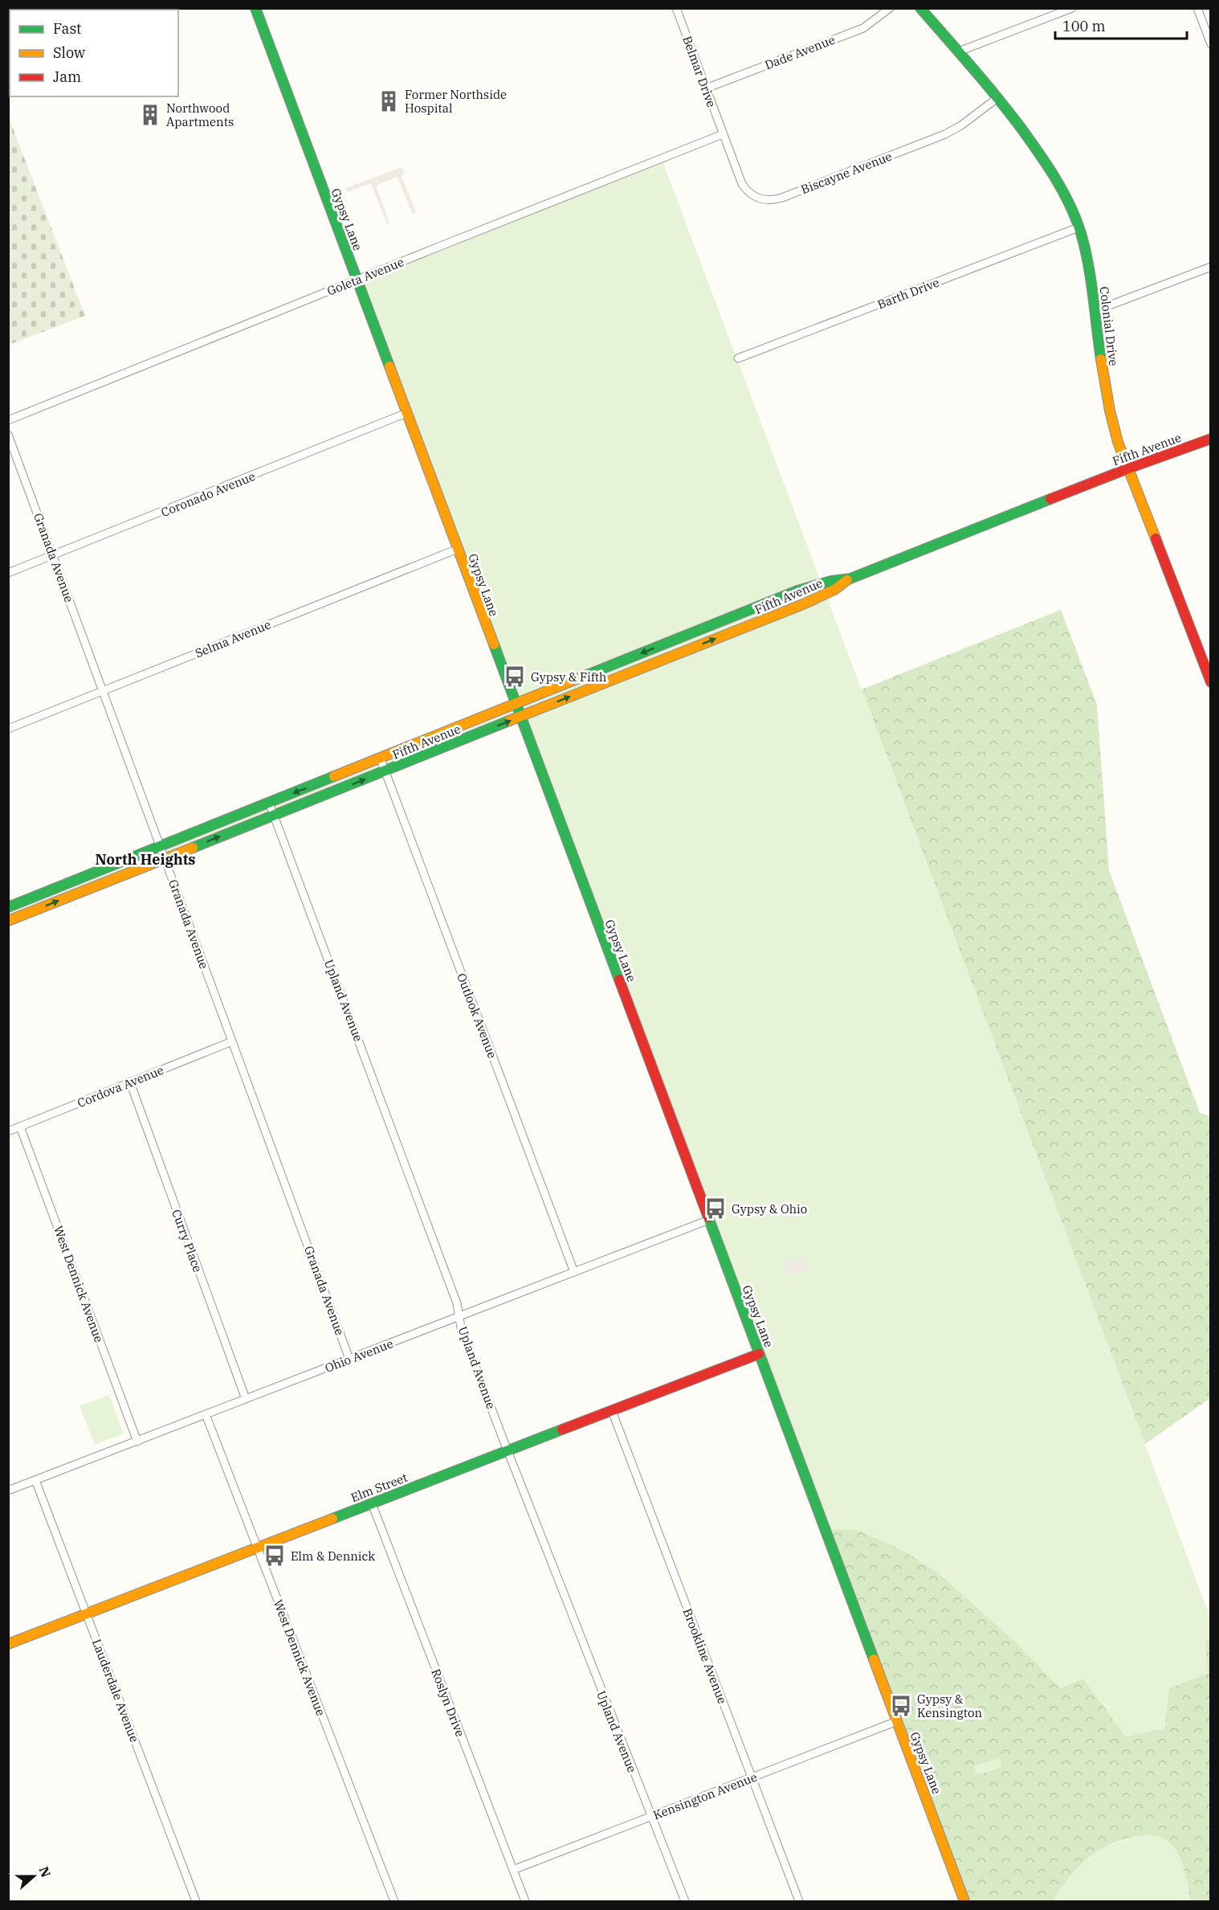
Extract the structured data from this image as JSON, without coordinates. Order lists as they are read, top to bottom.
{
  "streets": {
    "street": [
      "Dade Avenue",
      "Belmar Drive",
      "Biscayne Avenue",
      "Gypsy Lane",
      "Goleta Avenue",
      "Barth Drive",
      "Colonial Drive",
      "Fifth Avenue",
      "Coronado Avenue",
      "Granada Avenue",
      "Selma Avenue",
      "Upland Avenue",
      "Outlook Avenue",
      "Cordova Avenue",
      "Curry Place",
      "West Dennick Avenue",
      "Ohio Avenue",
      "Elm Street",
      "Brookline Avenue",
      "Lauderdale Avenue",
      "Roslyn Drive",
      "Kensington Avenue"
    ]
  },
  "crossings": [
    ["Dade Avenue", "Belmar Drive"],
    ["Belmar Drive", "Biscayne Avenue"],
    ["Belmar Drive", "Goleta Avenue"],
    ["Biscayne Avenue", "Goleta Avenue"],
    ["Biscayne Avenue", "Colonial Drive"],
    ["Gypsy Lane", "Goleta Avenue"],
    ["Gypsy Lane", "Fifth Avenue"],
    ["Gypsy Lane", "Coronado Avenue"],
    ["Gypsy Lane", "Selma Avenue"],
    ["Gypsy Lane", "Ohio Avenue"],
    ["Gypsy Lane", "Elm Street"],
    ["Gypsy Lane", "Kensington Avenue"],
    ["Barth Drive", "Colonial Drive"],
    ["Colonial Drive", "Fifth Avenue"],
    ["Fifth Avenue", "Granada Avenue"],
    ["Fifth Avenue", "Upland Avenue"],
    ["Fifth Avenue", "Outlook Avenue"],
    ["Coronado Avenue", "Granada Avenue"],
    ["Granada Avenue", "Selma Avenue"],
    ["Granada Avenue", "Cordova Avenue"],
    ["Granada Avenue", "Ohio Avenue"],
    ["Upland Avenue", "Ohio Avenue"],
    ["Upland Avenue", "Elm Street"],
    ["Upland Avenue", "Kensington Avenue"],
    ["Outlook Avenue", "Ohio Avenue"],
    ["Cordova Avenue", "Curry Place"],
    ["Cordova Avenue", "West Dennick Avenue"],
    ["Curry Place", "Ohio Avenue"],
    ["West Dennick Avenue", "Ohio Avenue"],
    ["West Dennick Avenue", "Elm Street"],
    ["Ohio Avenue", "Lauderdale Avenue"],
    ["Elm Street", "Brookline Avenue"],
    ["Elm Street", "Lauderdale Avenue"],
    ["Elm Street", "Roslyn Drive"],
    ["Brookline Avenue", "Kensington Avenue"],
    ["Roslyn Drive", "Kensington Avenue"]
  ],
  "districts": ["North Heights"],
  "places": {
    "building": ["Former Northside Hospital", "Northwood Apartments"],
    "bus stop": [
      "Gypsy & Fifth",
      "Gypsy & Ohio",
      "Elm & Dennick",
      "Gypsy & Kensington"
    ]
  },
  "legend": ["Fast", "Slow", "Jam"],
  "scale_bar": "100 m",
  "north": "right"
}
